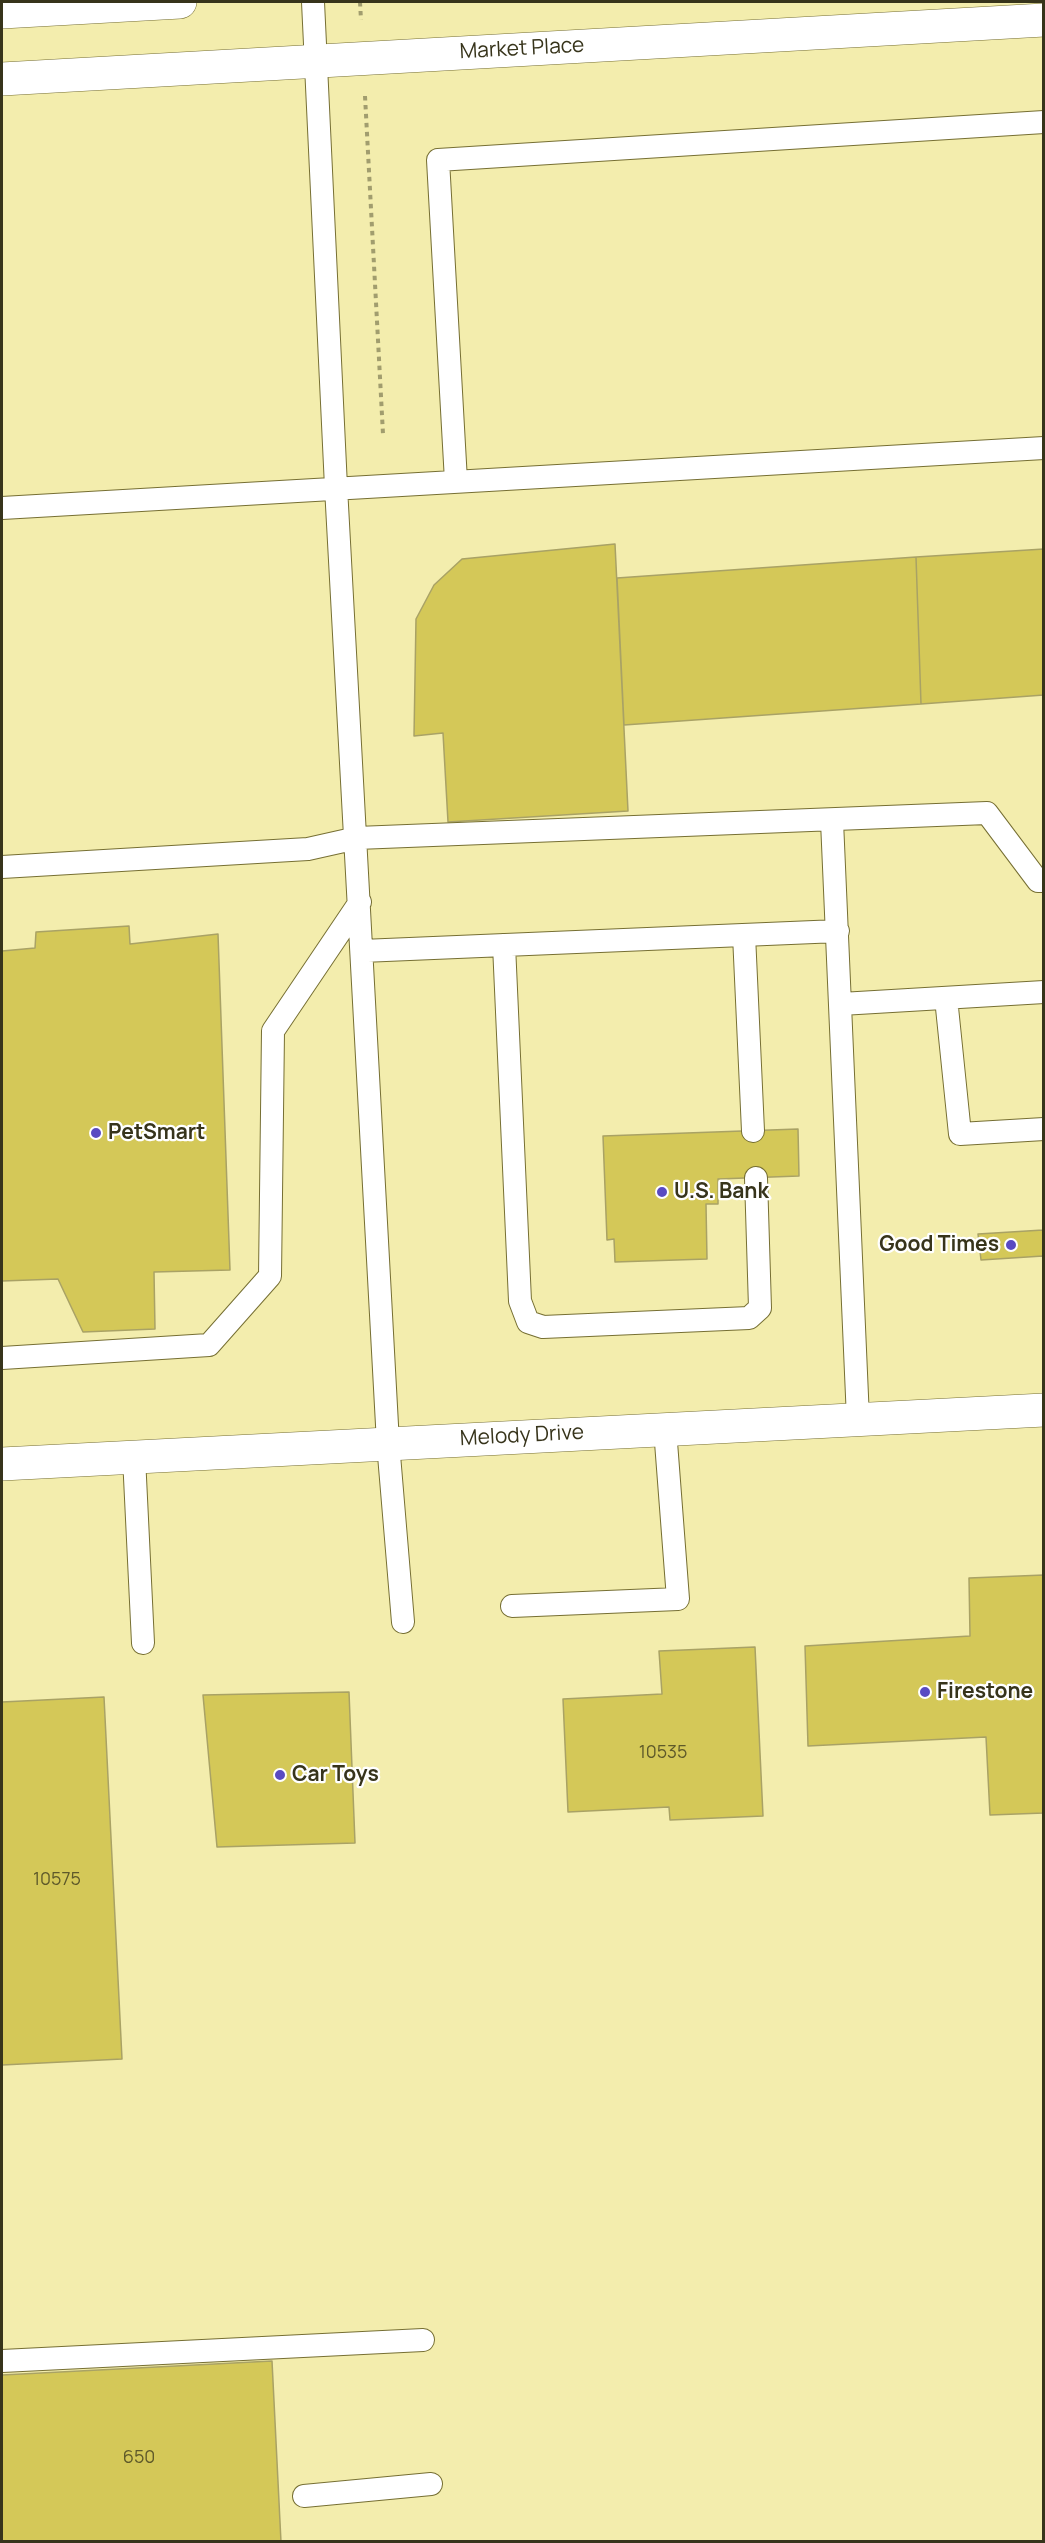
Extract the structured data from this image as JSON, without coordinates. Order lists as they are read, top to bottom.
{
  "streets": {
    "street": ["Market Place", "Melody Drive"]
  },
  "places": [
    "PetSmart",
    "U.S. Bank",
    "Good Times",
    "Firestone",
    "Car Toys"
  ],
  "house_numbers": ["10535", "10575", "650"]
}
